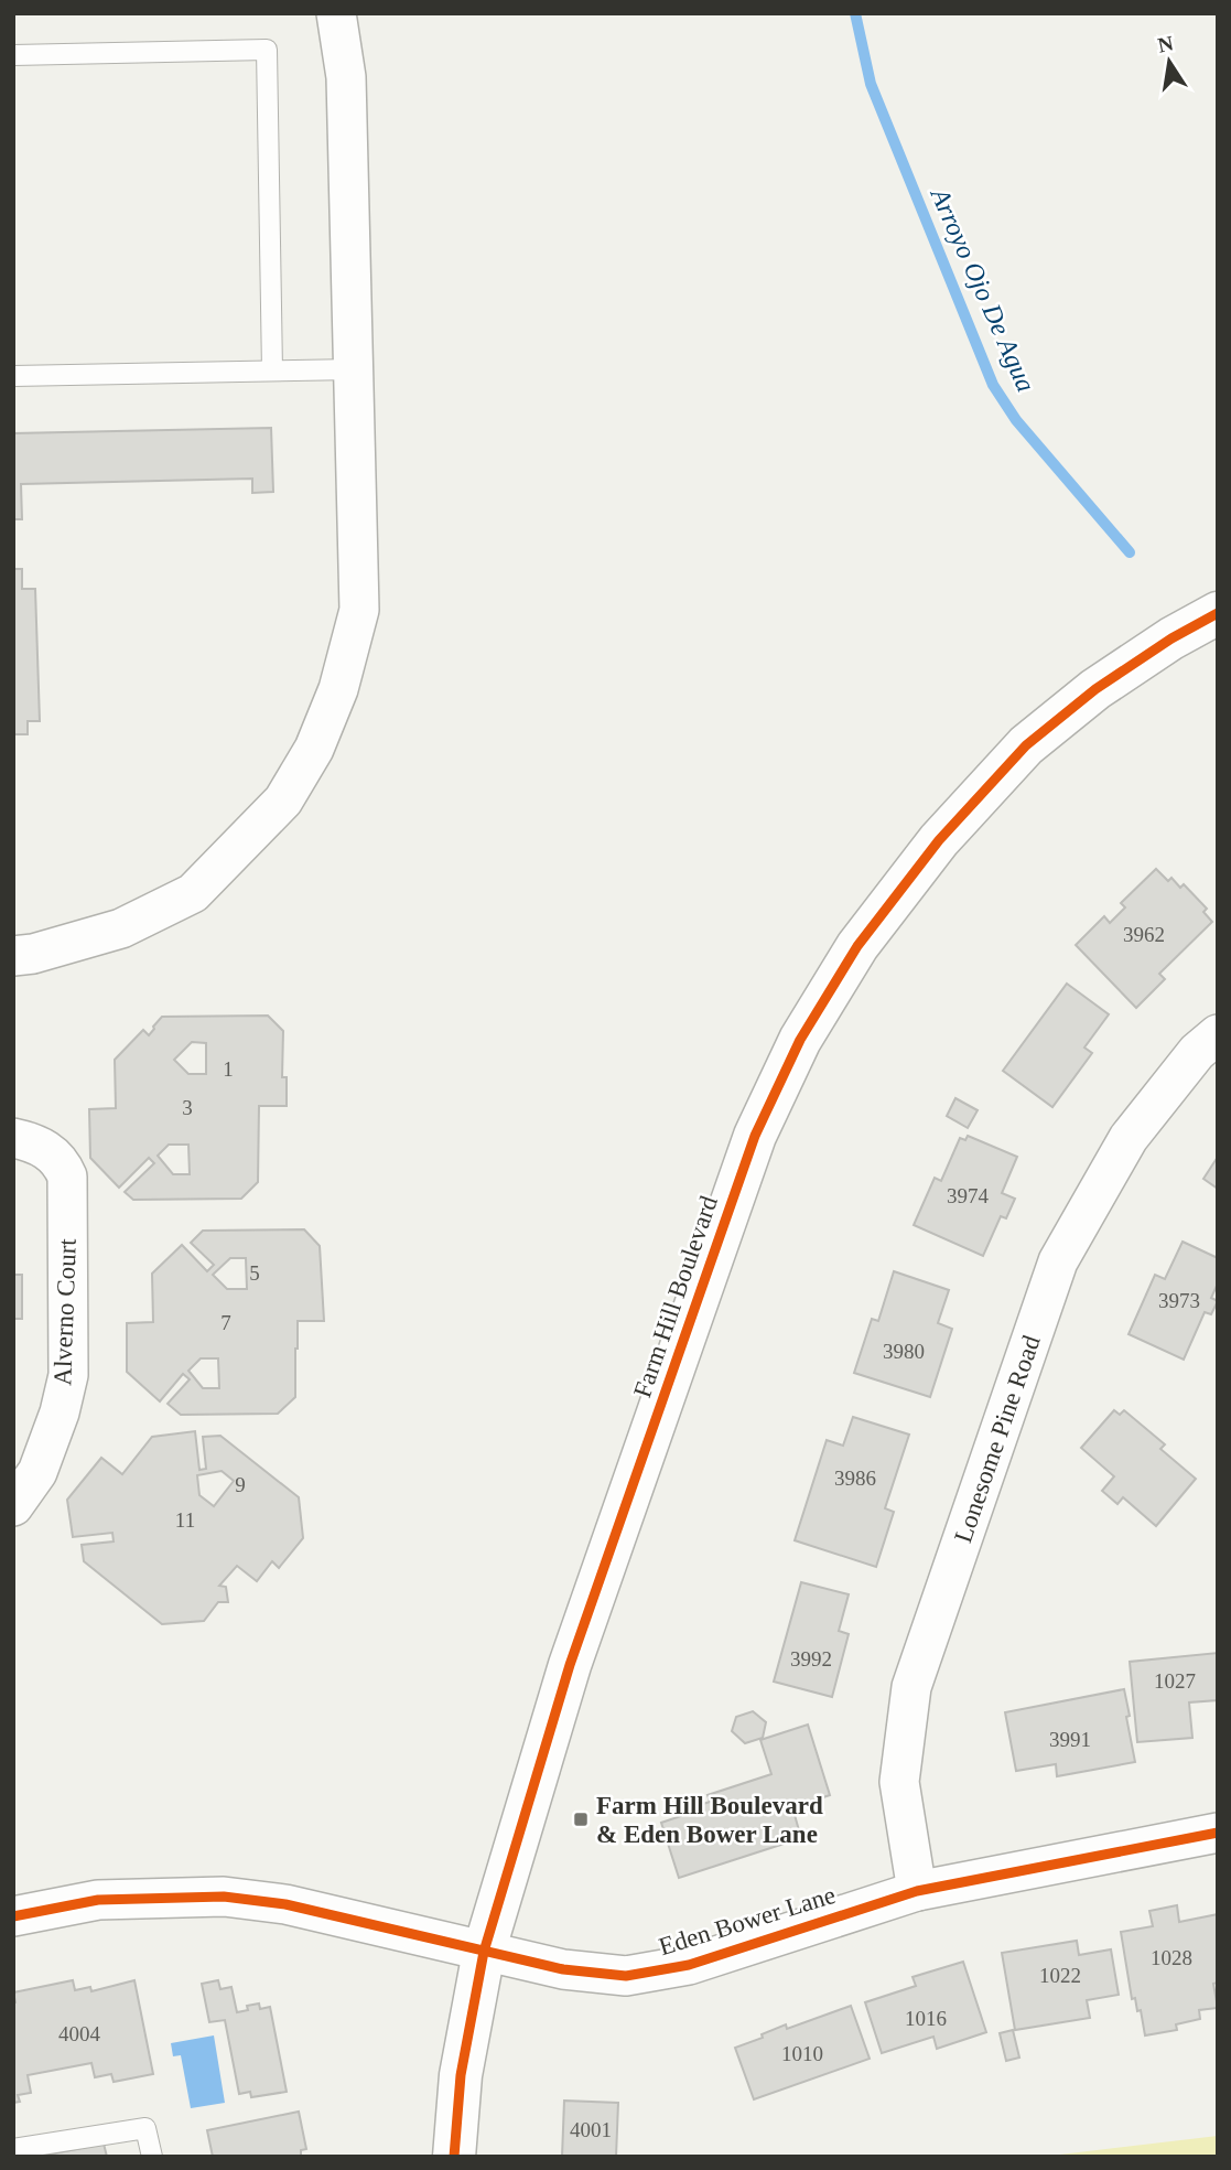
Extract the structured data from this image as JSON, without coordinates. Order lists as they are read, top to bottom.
{
  "streets": {
    "main road": ["Farm Hill Boulevard"],
    "street": ["Alverno Court", "Lonesome Pine Road", "Eden Bower Lane"]
  },
  "crossings": [
    ["Farm Hill Boulevard", "Eden Bower Lane"],
    ["Lonesome Pine Road", "Eden Bower Lane"]
  ],
  "water": ["Arroyo Ojo De Agua"],
  "places": {
    "transit": ["Farm Hill Boulevard & Eden Bower Lane"]
  },
  "house_numbers": [
    "3962",
    "1",
    "3",
    "3974",
    "5",
    "3973",
    "7",
    "3980",
    "3986",
    "9",
    "11",
    "3992",
    "1027",
    "3991",
    "1028",
    "1022",
    "1016",
    "4004",
    "1010",
    "4001"
  ],
  "north": "top"
}
